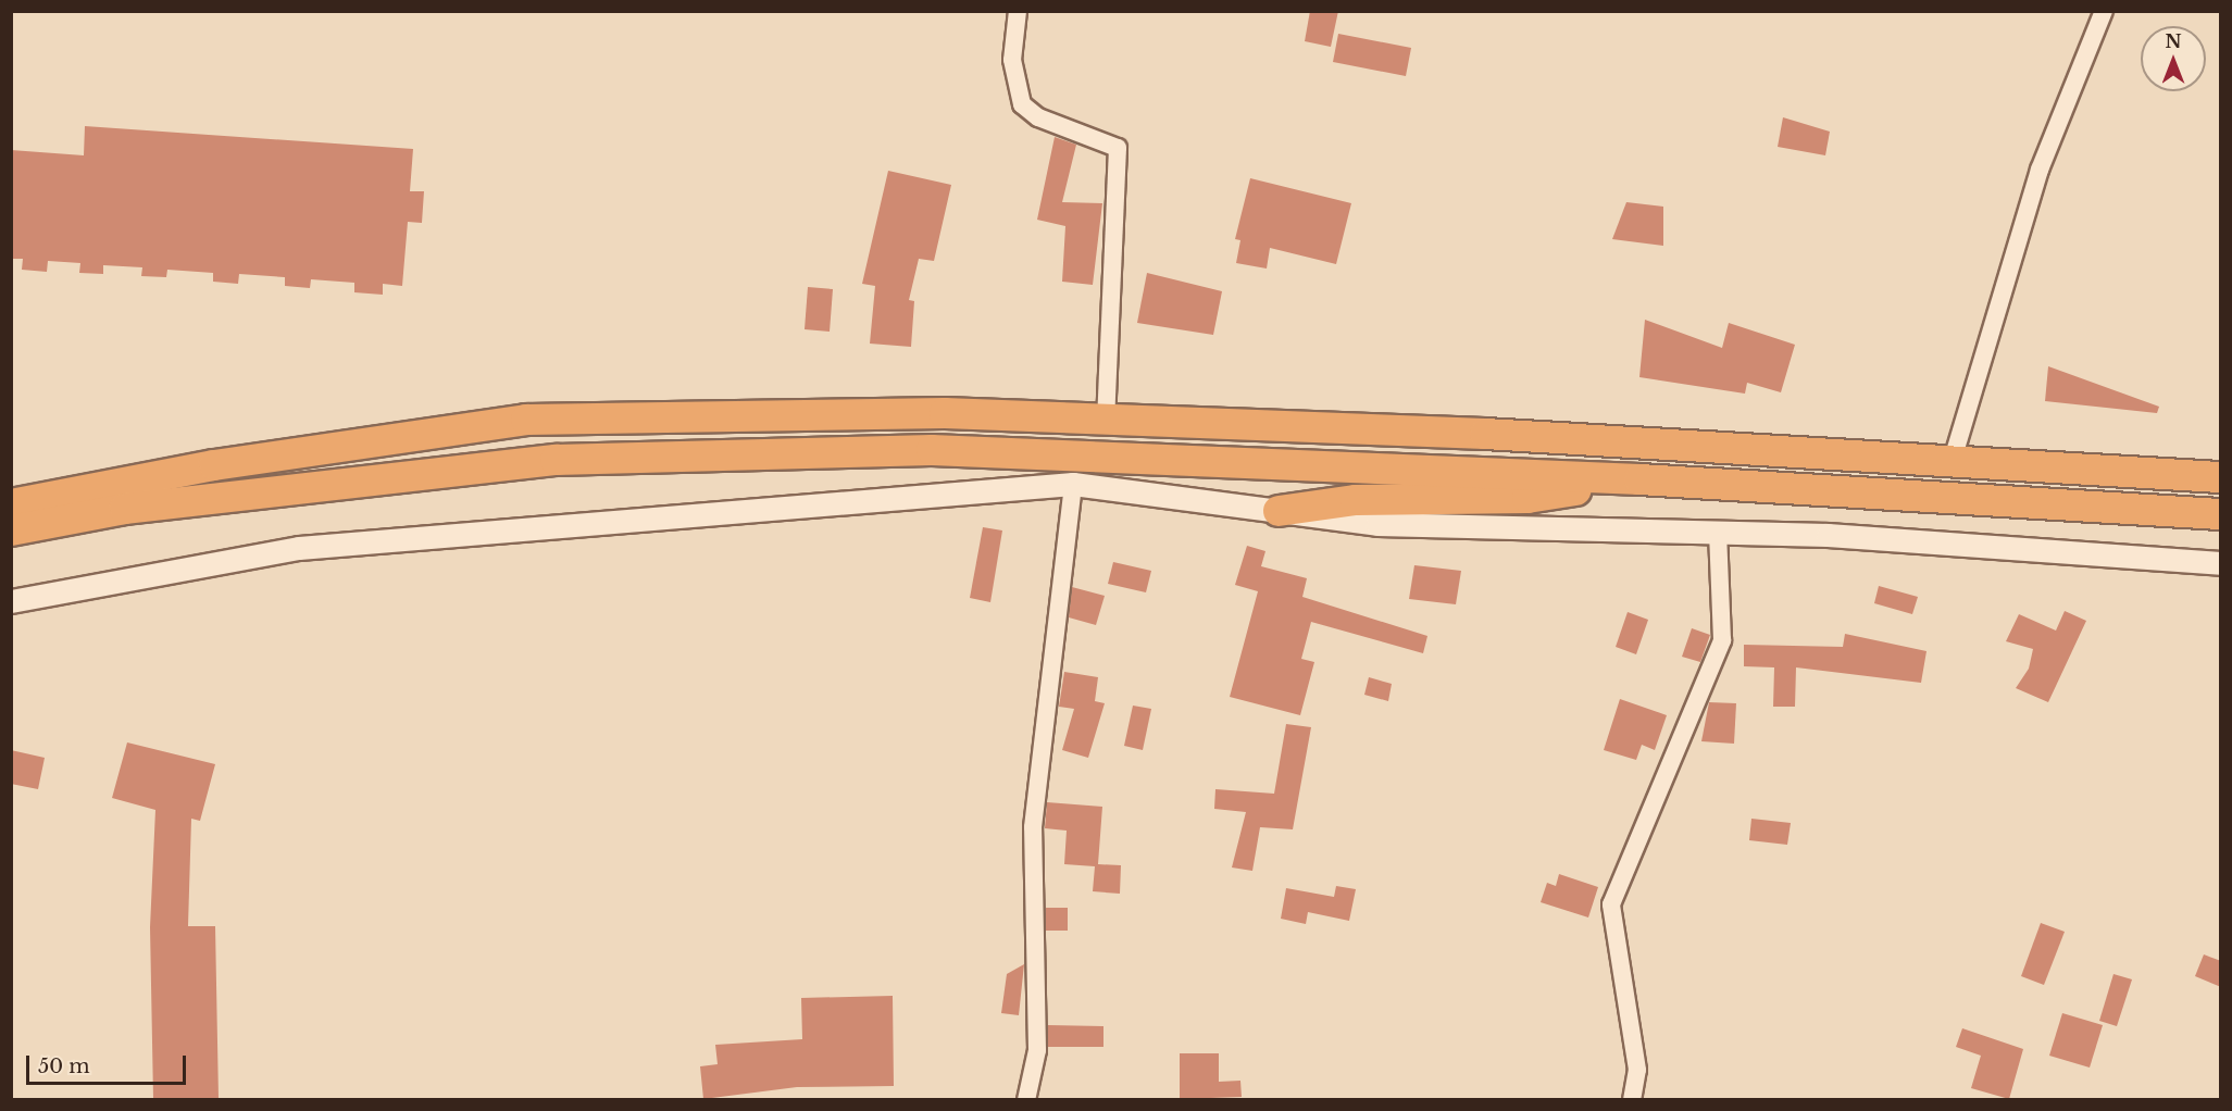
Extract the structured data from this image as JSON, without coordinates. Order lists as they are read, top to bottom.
{
  "scale_bar": "50 m",
  "north": "top"
}
